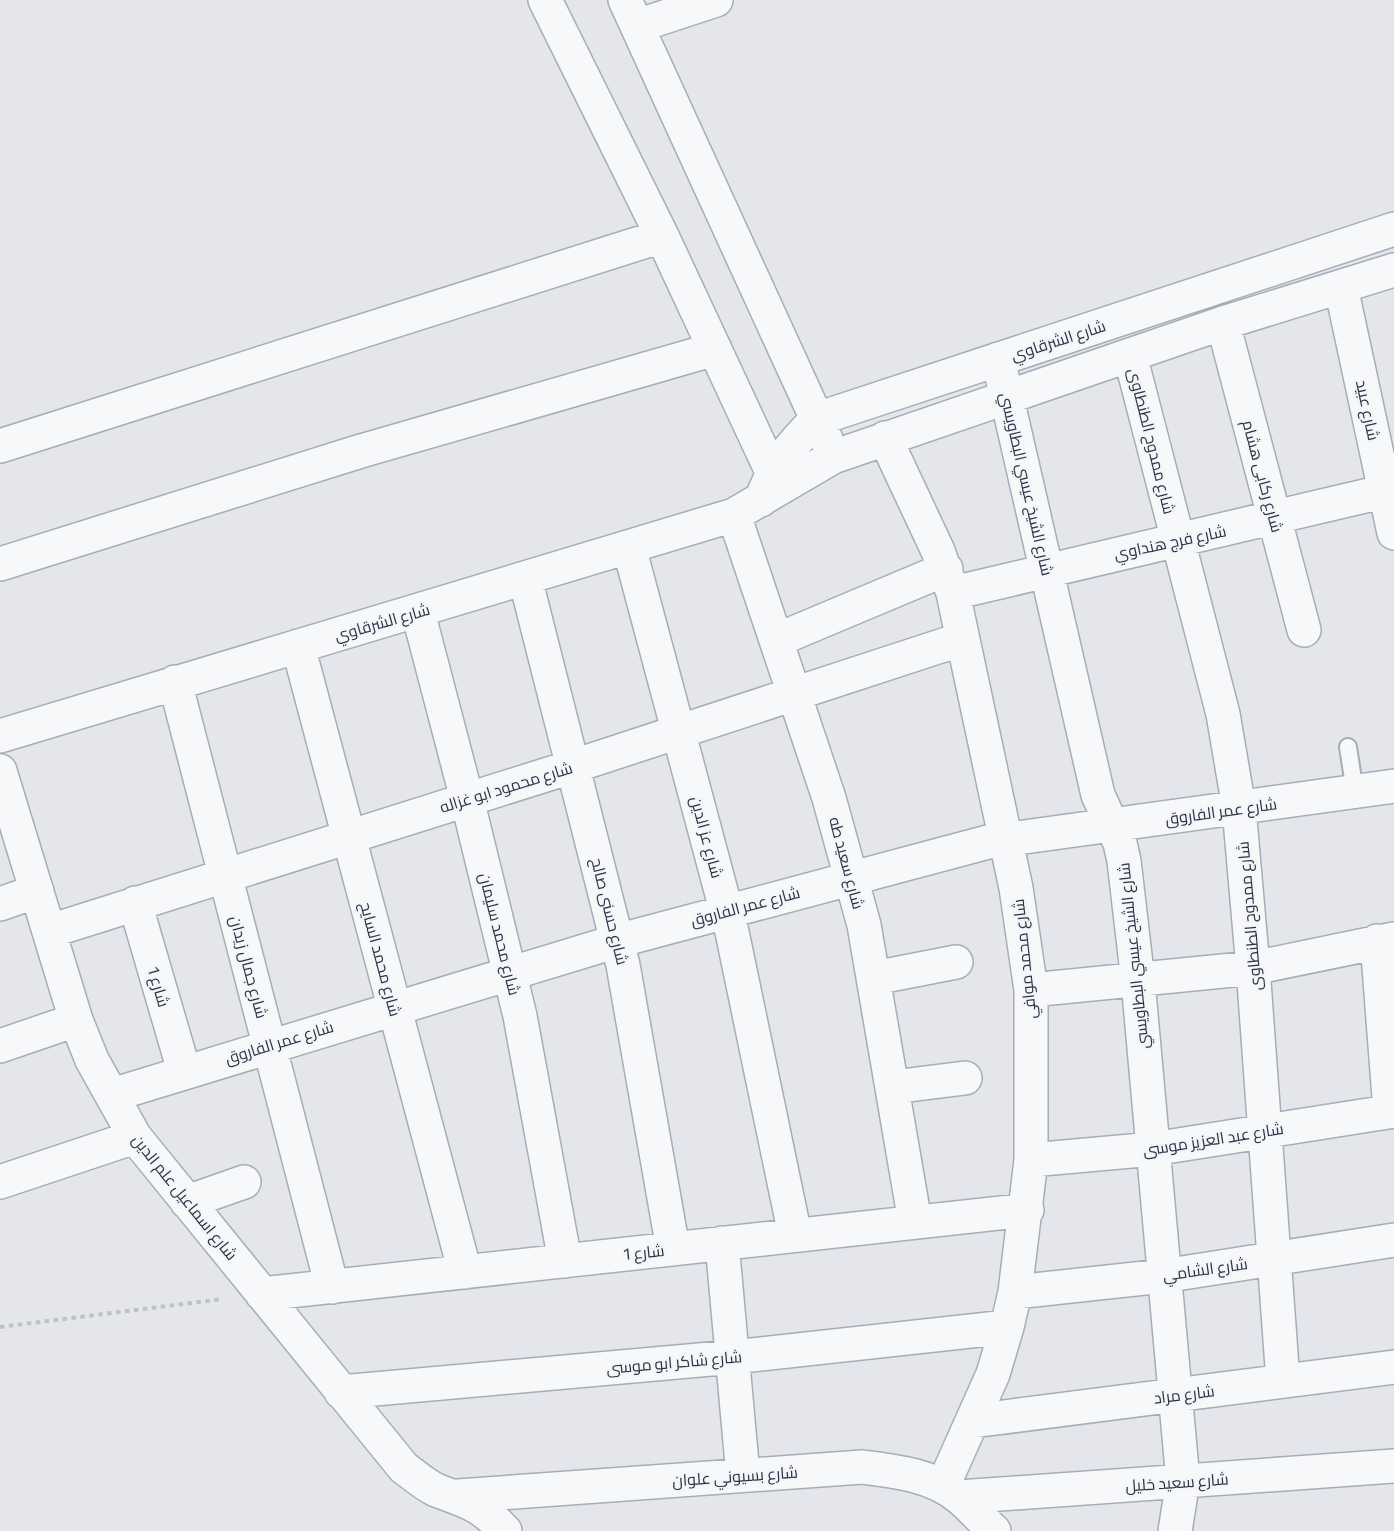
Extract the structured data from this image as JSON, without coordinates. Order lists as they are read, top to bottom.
{
  "streets": {
    "street": [
      "شارع الشرقاوي",
      "شارع عبيد",
      "شارع ممدوح الطنطاوى",
      "شارع ركابى هشام",
      "شارع الشيخ عيسي البطاويسي",
      "شارع فرج هنداوي",
      "شارع محمود ابو غزاله",
      "شارع عمر الفاروق",
      "شارع عز الدين",
      "شارع سعيد طه",
      "شارع حسنى صالح",
      "شارع محمد سليمان",
      "شارع محمد السايح",
      "شارع محمد موافي",
      "شارع جمال زيدان",
      "شارع 1",
      "شارع عبد العزيز موسى",
      "شارع اسماعيل علم الدين",
      "شارع الشامي",
      "شارع شاكر ابو موسى",
      "شارع مراد",
      "شارع بسيوني علوان",
      "شارع سعيد خليل"
    ]
  },
  "crossings": [
    ["شارع الشرقاوي", "شارع عبيد"],
    ["شارع الشرقاوي", "شارع ممدوح الطنطاوى"],
    ["شارع الشرقاوي", "شارع ركابى هشام"],
    ["شارع الشرقاوي", "شارع الشيخ عيسي البطاويسي"],
    ["شارع الشرقاوي", "شارع عز الدين"],
    ["شارع الشرقاوي", "شارع سعيد طه"],
    ["شارع الشرقاوي", "شارع حسنى صالح"],
    ["شارع الشرقاوي", "شارع محمد سليمان"],
    ["شارع الشرقاوي", "شارع محمد السايح"],
    ["شارع الشرقاوي", "شارع محمد موافي"],
    ["شارع الشرقاوي", "شارع جمال زيدان"],
    ["شارع عبيد", "شارع فرج هنداوي"],
    ["شارع ممدوح الطنطاوى", "شارع فرج هنداوي"],
    ["شارع ممدوح الطنطاوى", "شارع عمر الفاروق"],
    ["شارع ممدوح الطنطاوى", "شارع عبد العزيز موسى"],
    ["شارع ممدوح الطنطاوى", "شارع الشامي"],
    ["شارع ممدوح الطنطاوى", "شارع مراد"],
    ["شارع ركابى هشام", "شارع فرج هنداوي"],
    ["شارع الشيخ عيسي البطاويسي", "شارع فرج هنداوي"],
    ["شارع الشيخ عيسي البطاويسي", "شارع عمر الفاروق"],
    ["شارع الشيخ عيسي البطاويسي", "شارع عبد العزيز موسى"],
    ["شارع الشيخ عيسي البطاويسي", "شارع الشامي"],
    ["شارع الشيخ عيسي البطاويسي", "شارع مراد"],
    ["شارع الشيخ عيسي البطاويسي", "شارع سعيد خليل"],
    ["شارع فرج هنداوي", "شارع سعيد طه"],
    ["شارع فرج هنداوي", "شارع محمد موافي"],
    ["شارع محمود ابو غزاله", "شارع عز الدين"],
    ["شارع محمود ابو غزاله", "شارع سعيد طه"],
    ["شارع محمود ابو غزاله", "شارع حسنى صالح"],
    ["شارع محمود ابو غزاله", "شارع محمد سليمان"],
    ["شارع محمود ابو غزاله", "شارع محمد السايح"],
    ["شارع محمود ابو غزاله", "شارع محمد موافي"],
    ["شارع محمود ابو غزاله", "شارع جمال زيدان"],
    ["شارع محمود ابو غزاله", "شارع 1"],
    ["شارع محمود ابو غزاله", "شارع اسماعيل علم الدين"],
    ["شارع عمر الفاروق", "شارع عز الدين"],
    ["شارع عمر الفاروق", "شارع سعيد طه"],
    ["شارع عمر الفاروق", "شارع حسنى صالح"],
    ["شارع عمر الفاروق", "شارع محمد سليمان"],
    ["شارع عمر الفاروق", "شارع محمد السايح"],
    ["شارع عمر الفاروق", "شارع محمد موافي"],
    ["شارع عمر الفاروق", "شارع جمال زيدان"],
    ["شارع عمر الفاروق", "شارع 1"],
    ["شارع عمر الفاروق", "شارع اسماعيل علم الدين"],
    ["شارع عز الدين", "شارع 1"],
    ["شارع سعيد طه", "شارع 1"],
    ["شارع حسنى صالح", "شارع 1"],
    ["شارع محمد سليمان", "شارع 1"],
    ["شارع محمد السايح", "شارع 1"],
    ["شارع محمد موافي", "شارع 1"],
    ["شارع محمد موافي", "شارع عبد العزيز موسى"],
    ["شارع محمد موافي", "شارع الشامي"],
    ["شارع محمد موافي", "شارع شاكر ابو موسى"],
    ["شارع محمد موافي", "شارع مراد"],
    ["شارع محمد موافي", "شارع بسيوني علوان"],
    ["شارع محمد موافي", "شارع سعيد خليل"],
    ["شارع جمال زيدان", "شارع 1"],
    ["شارع 1", "شارع اسماعيل علم الدين"],
    ["شارع اسماعيل علم الدين", "شارع شاكر ابو موسى"],
    ["شارع اسماعيل علم الدين", "شارع بسيوني علوان"],
    ["شارع بسيوني علوان", "شارع سعيد خليل"]
  ]
}
